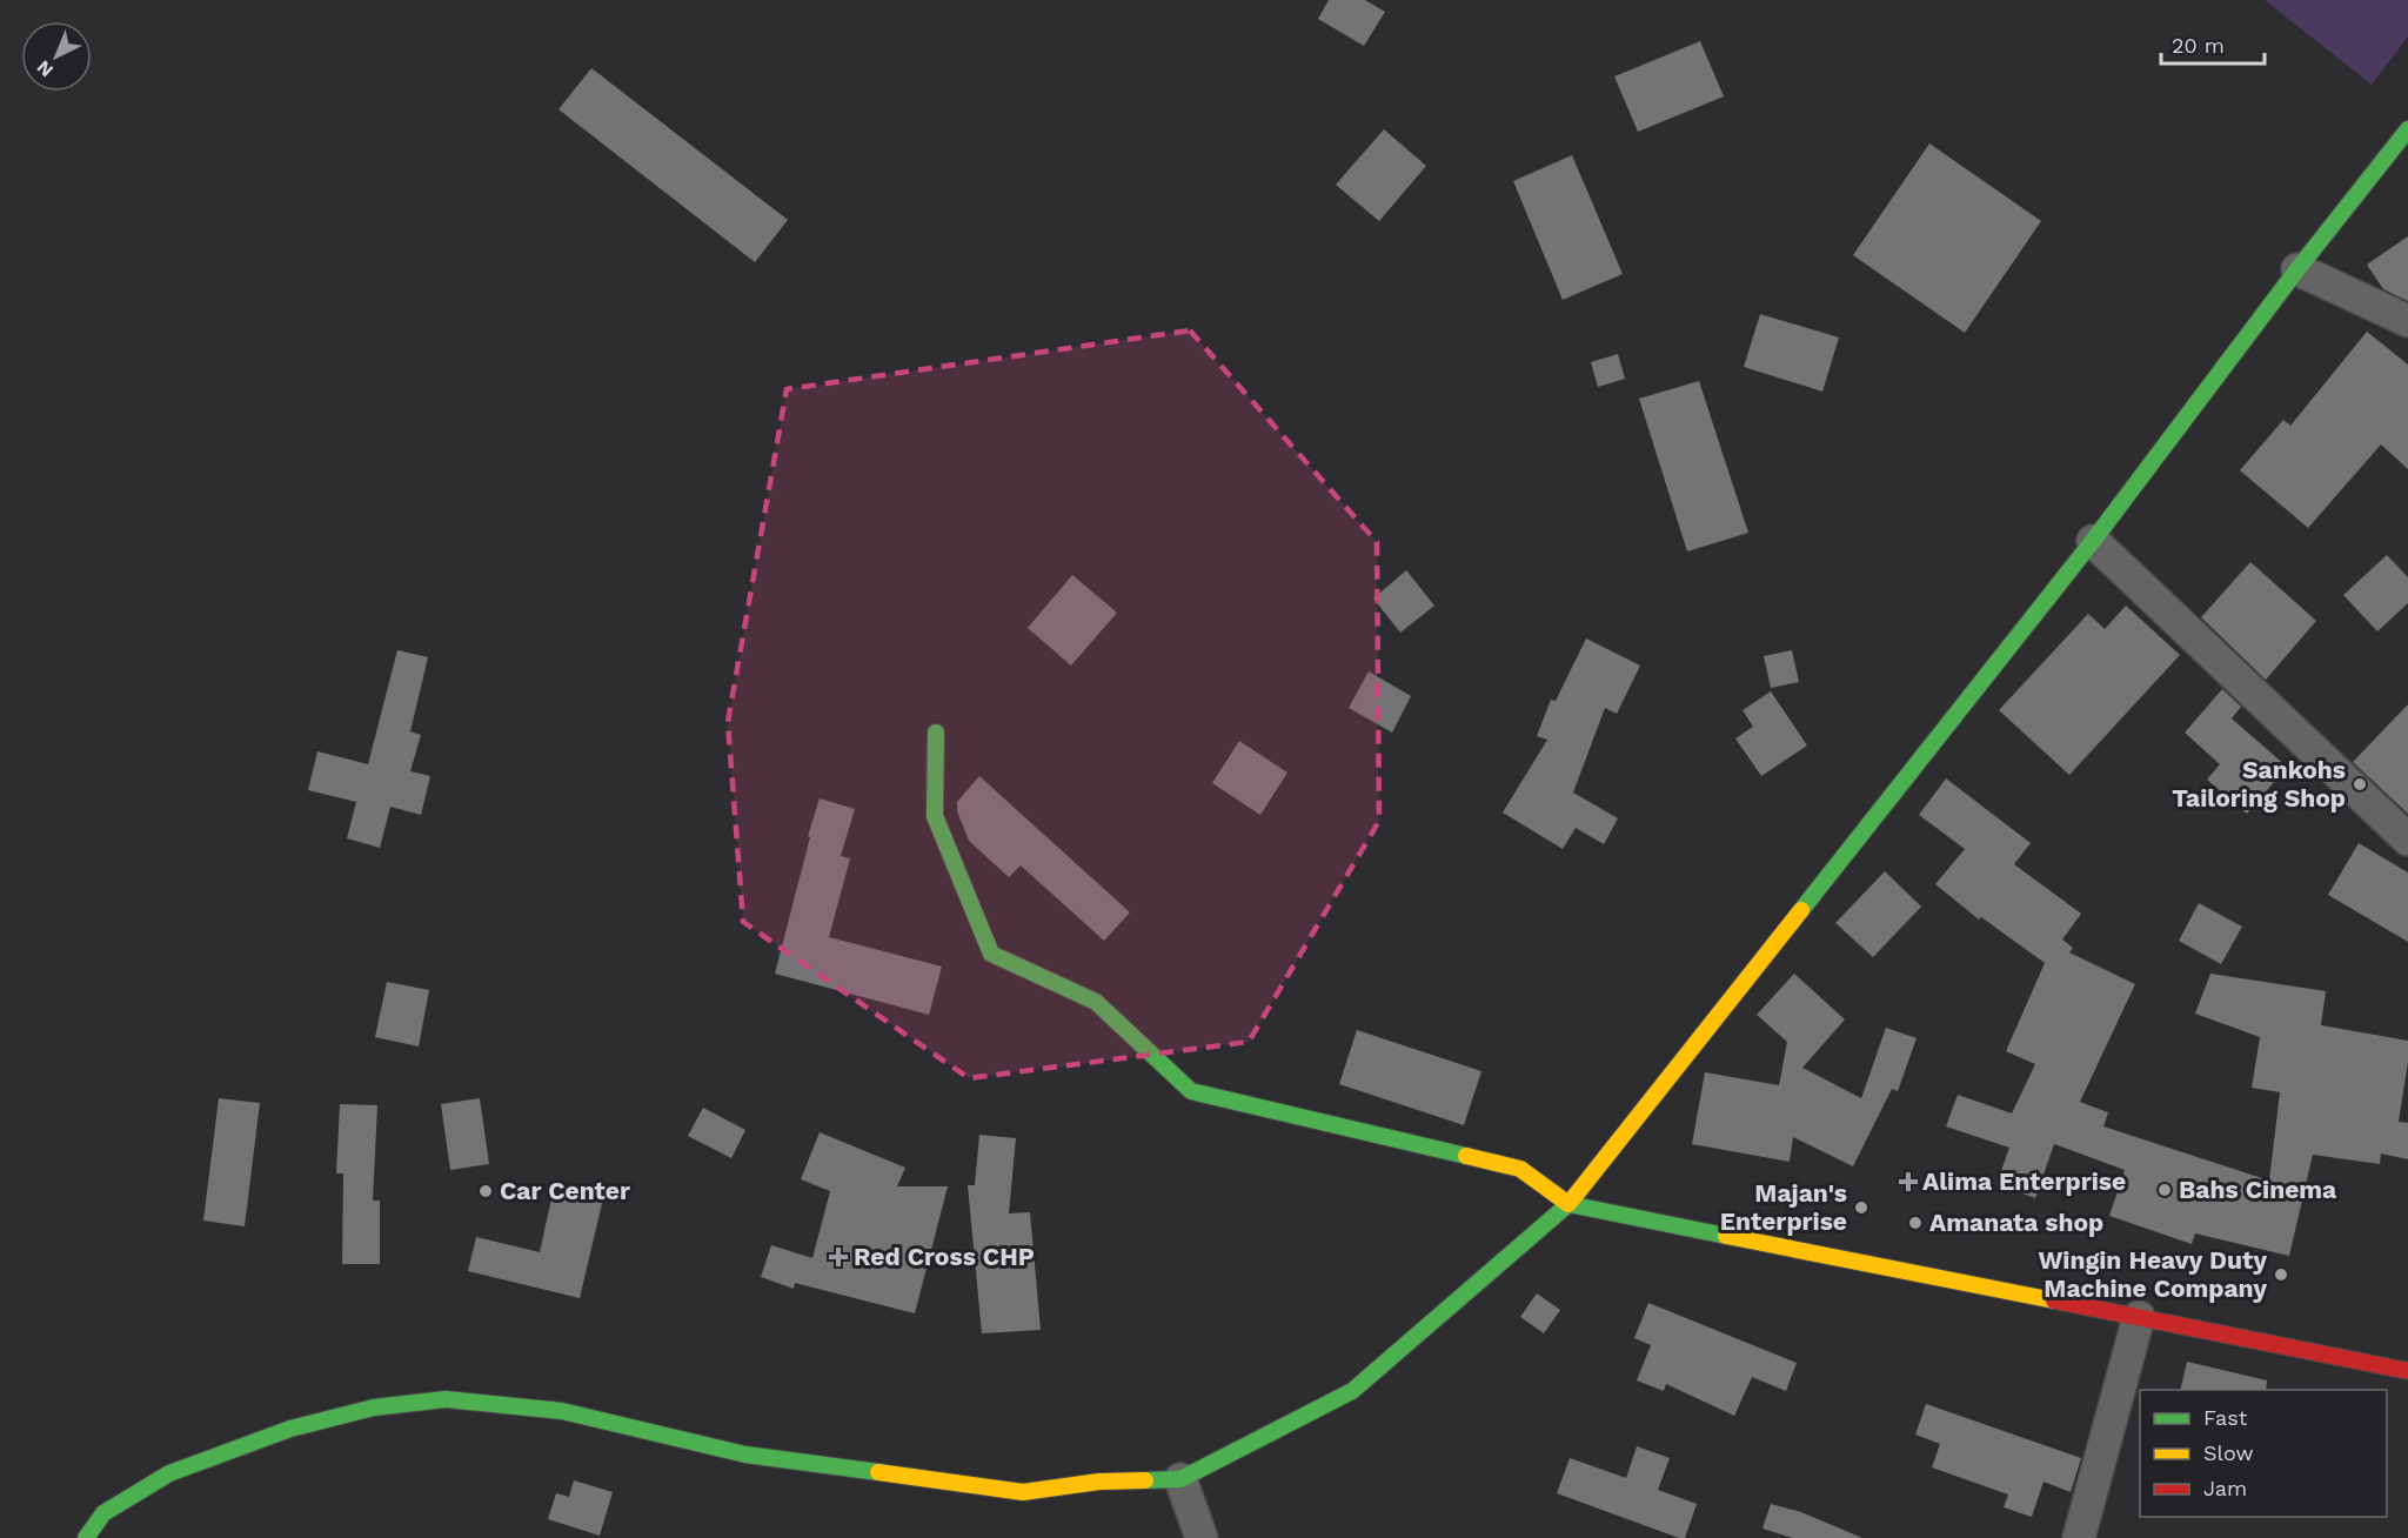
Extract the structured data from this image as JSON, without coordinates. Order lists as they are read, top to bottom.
{
  "places": {
    "other": [
      "Sankohs Tailoring Shop",
      "Bahs Cinema",
      "Car Center",
      "Majan's Enterprise",
      "Amanata shop",
      "Wingin Heavy Duty Machine Company"
    ],
    "health": ["Alima Enterprise", "Red Cross CHP"]
  },
  "legend": ["Fast", "Slow", "Jam"],
  "scale_bar": "20 m",
  "north": "bottom left"
}
